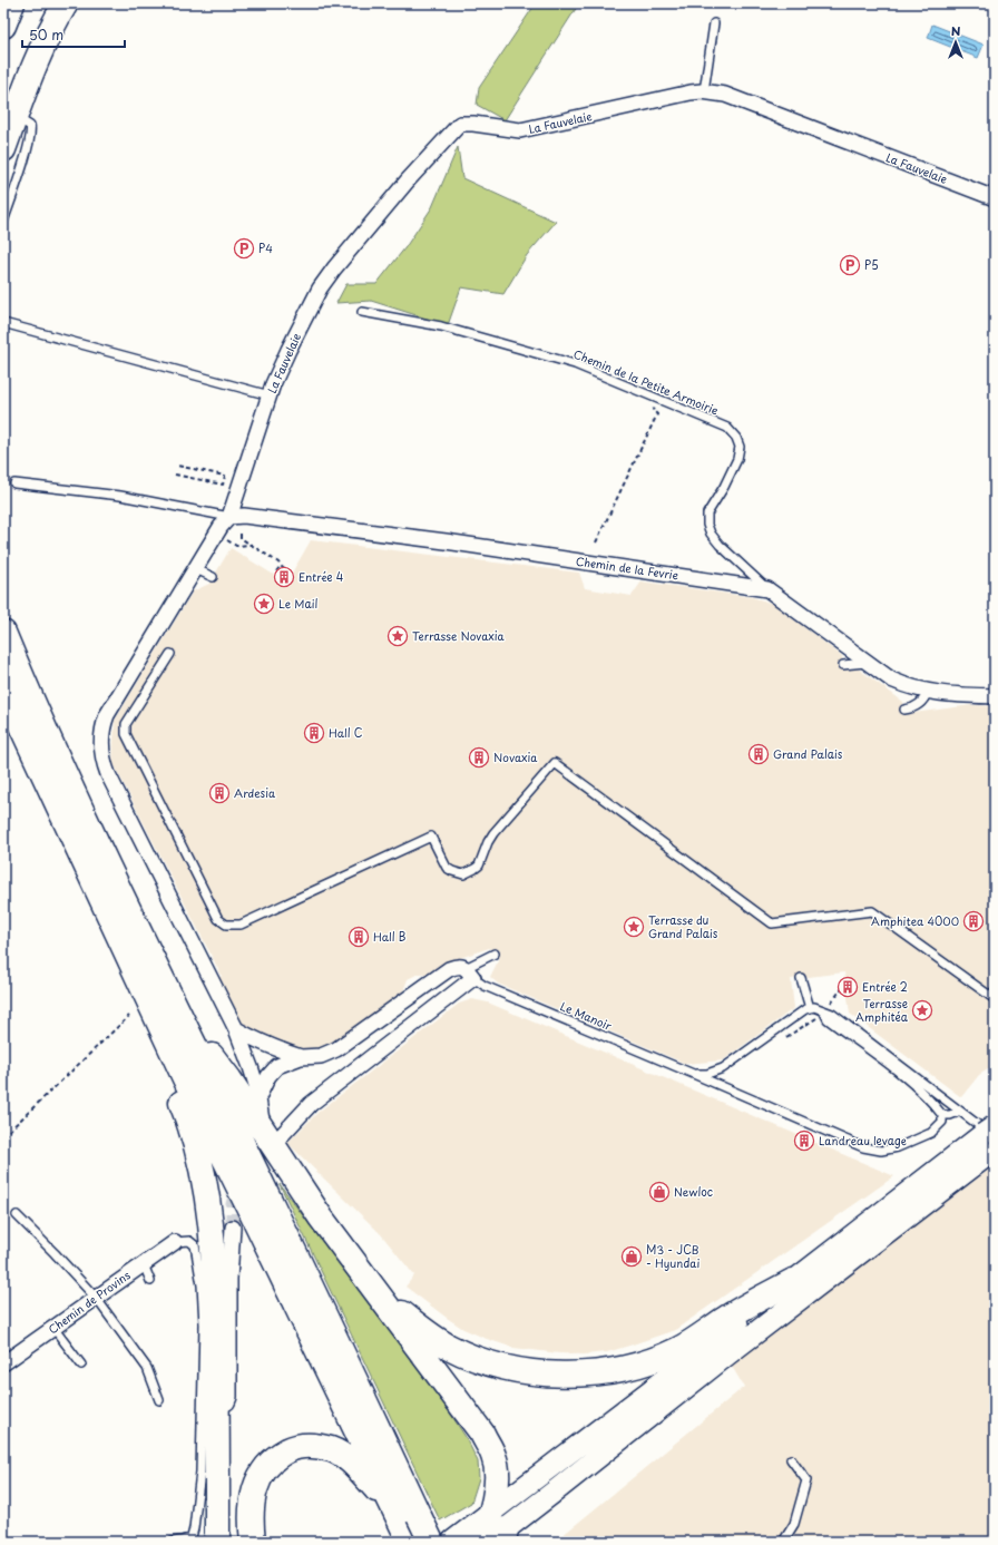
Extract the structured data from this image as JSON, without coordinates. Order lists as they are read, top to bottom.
{
  "streets": {
    "street": ["La Fauvelaie", "Chemin de la Fevrie", "Chemin de Provins"],
    "lane": ["Chemin de la Petite Armoirie", "Le Manoir"]
  },
  "crossings": [
    ["La Fauvelaie", "Chemin de la Fevrie"],
    ["Chemin de la Petite Armoirie", "Chemin de la Fevrie"]
  ],
  "places": {
    "parking": ["P4", "P5"],
    "building": [
      "Entrée 4",
      "Hall C",
      "Grand Palais",
      "Novaxia",
      "Ardesia",
      "Amphitea 4000",
      "Hall B",
      "Entrée 2",
      "Landreau levage"
    ],
    "place": [
      "Le Mail",
      "Terrasse Novaxia",
      "Terrasse du Grand Palais",
      "Terrasse Amphitéa"
    ],
    "shop": ["Newloc", "M3 - JCB - Hyundai"]
  },
  "scale_bar": "50 m",
  "north": "top"
}
